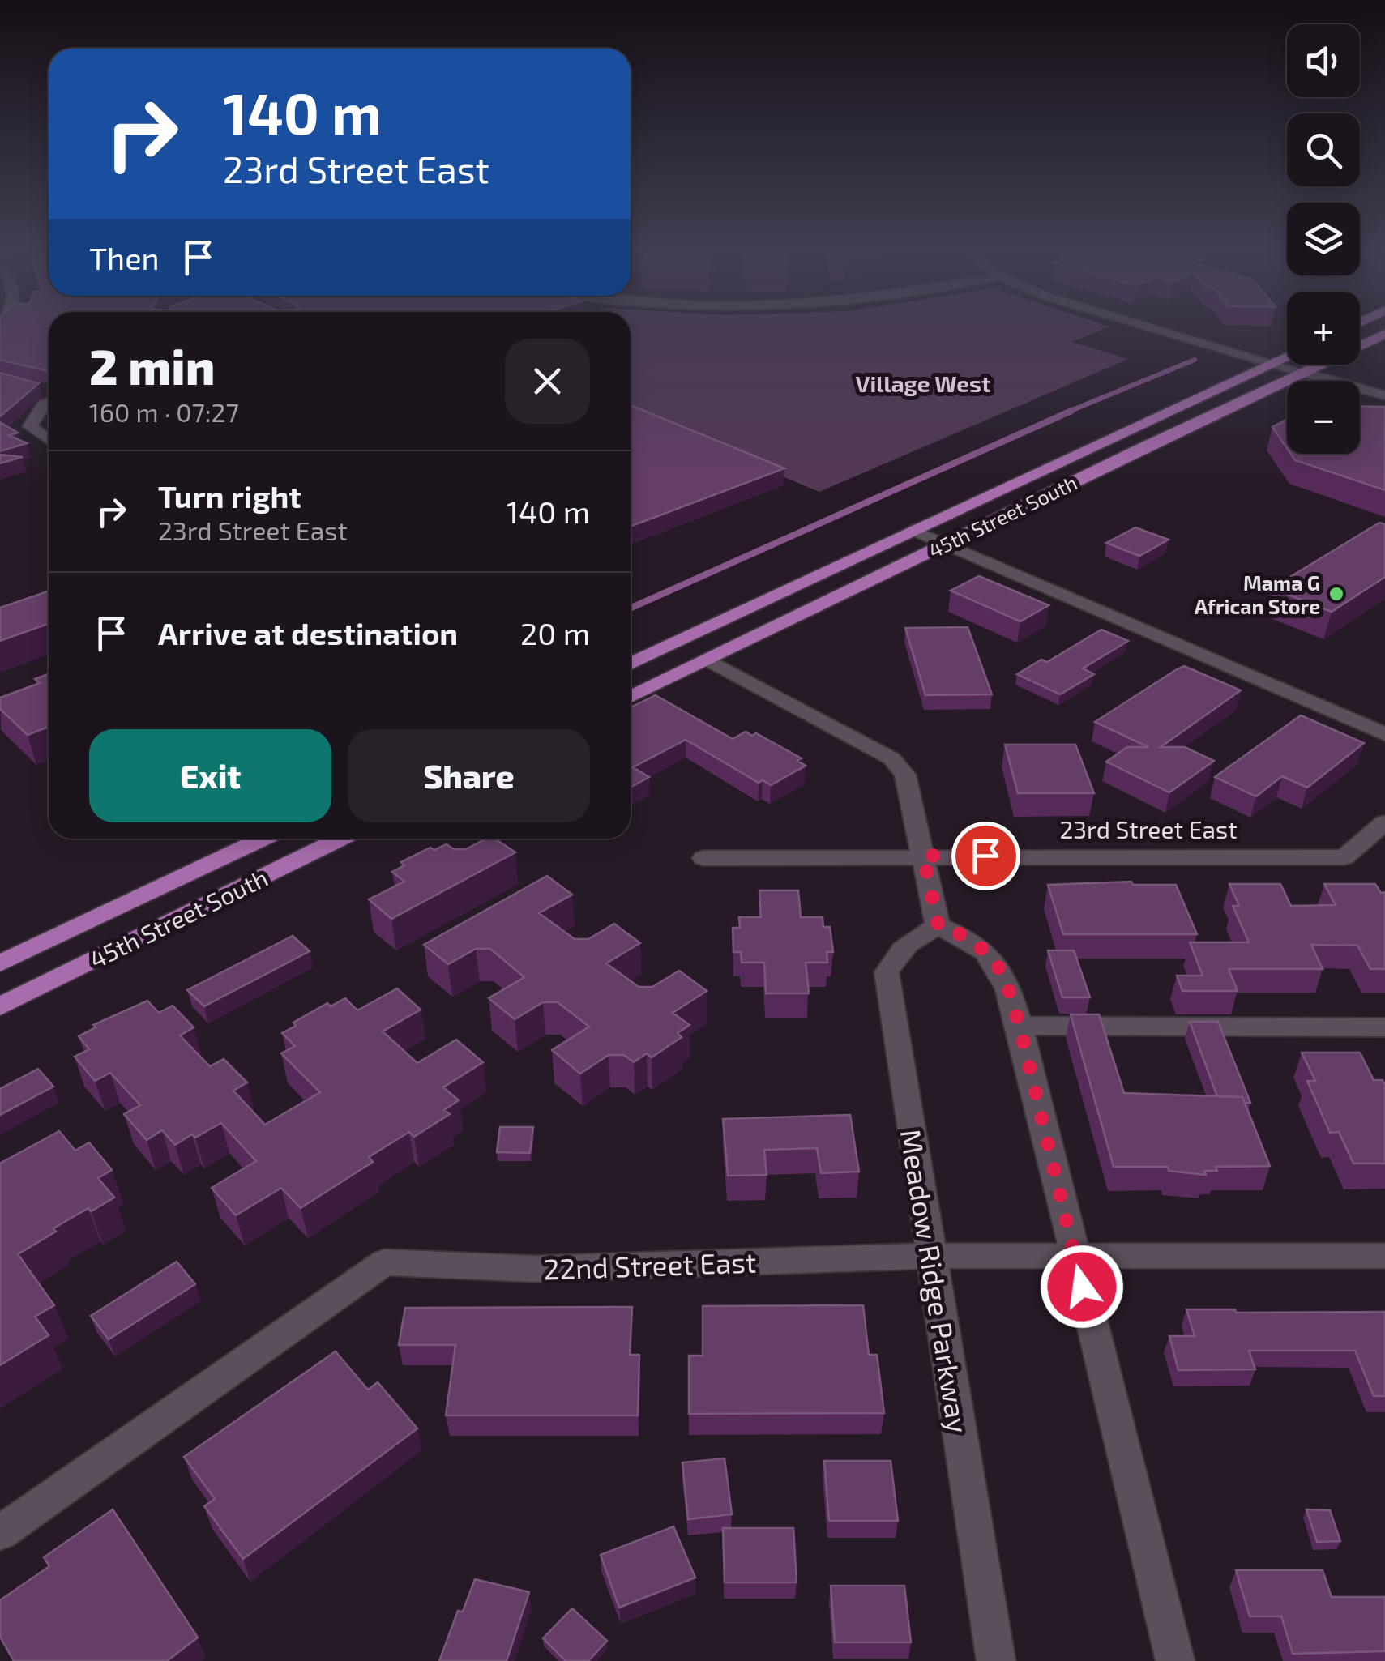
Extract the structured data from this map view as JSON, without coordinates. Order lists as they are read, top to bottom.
{
  "streets": {
    "main road": ["45th Street South"],
    "street": ["23rd Street East", "22nd Street East", "Meadow Ridge Parkway"]
  },
  "crossings": [
    ["22nd Street East", "Meadow Ridge Parkway"]
  ],
  "districts": ["Village West"],
  "places": ["Mama G African Store"],
  "page": {
    "map_buttons": ["+", "−"],
    "turn": ["140 m", "23rd Street East"],
    "then": "Then",
    "heading": ["2 min", "160 m · 07:27"],
    "list": [
      {
        "name": "Turn right",
        "note": "23rd Street East",
        "value": "140 m"
      },
      {
        "name": "Arrive at destination",
        "value": "20 m"
      }
    ],
    "buttons": ["Exit", "Share"]
  }
}
